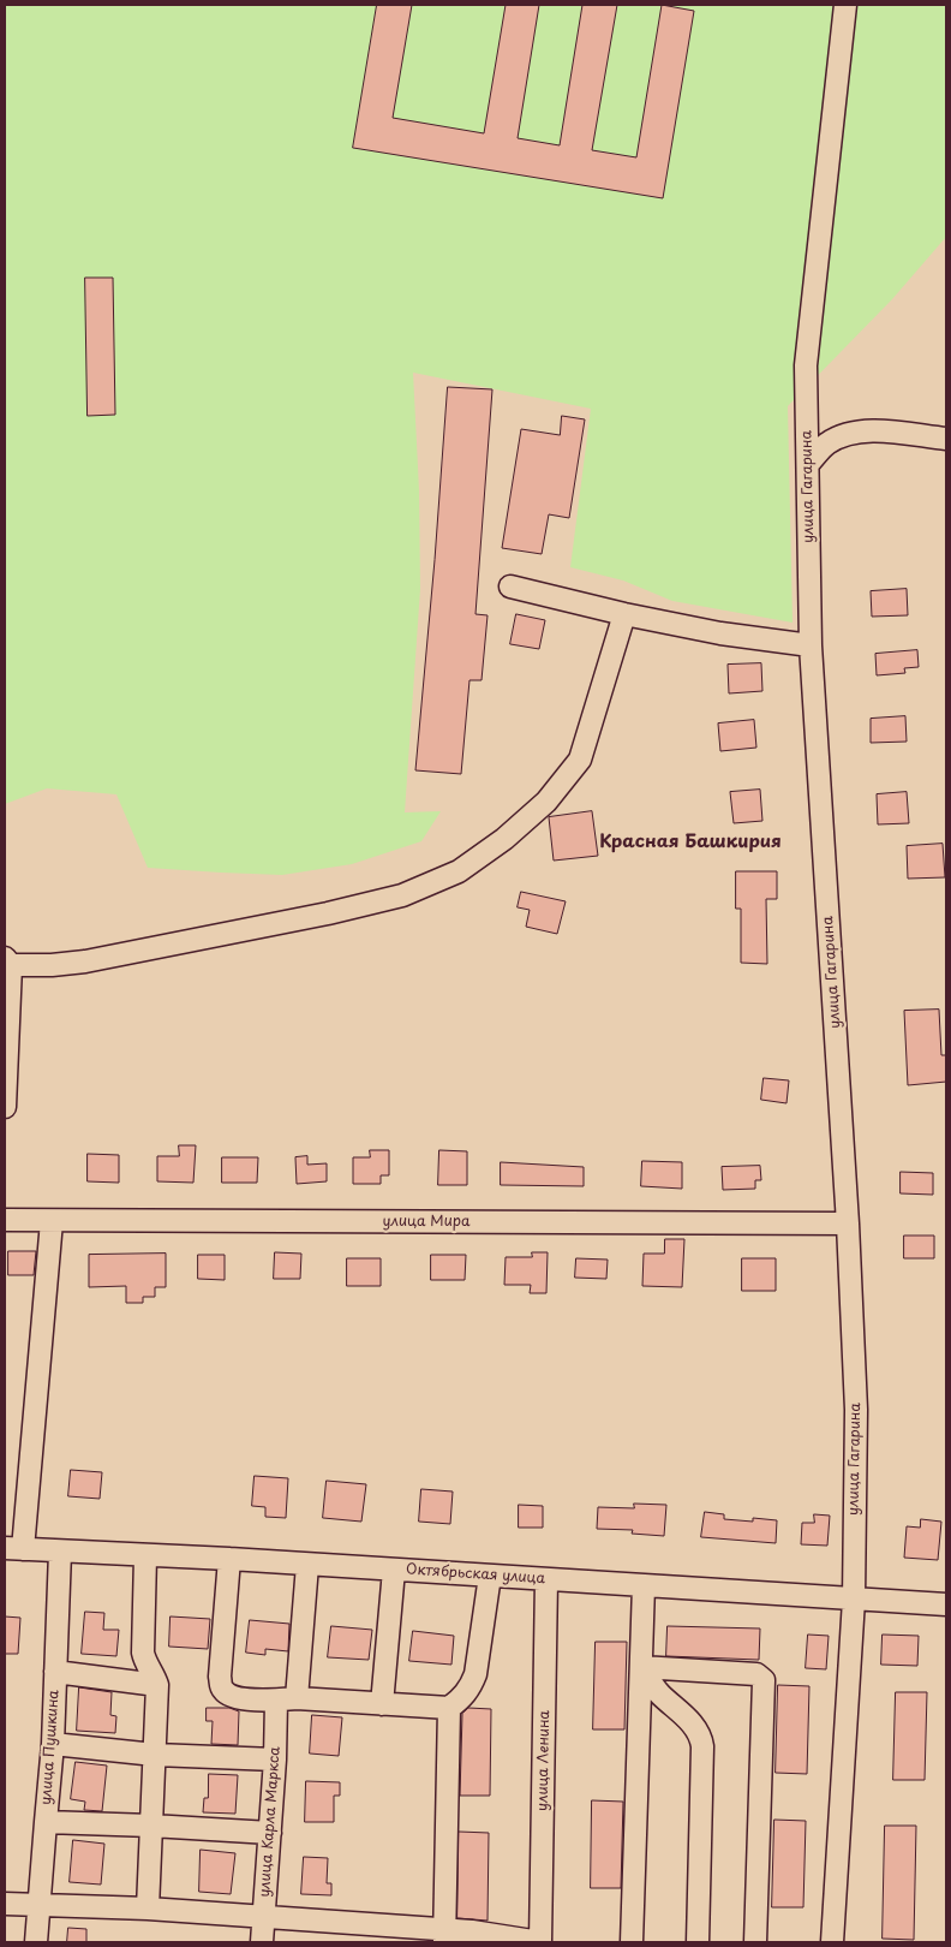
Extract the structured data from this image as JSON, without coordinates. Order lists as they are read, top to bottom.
{
  "streets": {
    "street": [
      "улица Гагарина",
      "улица Мира",
      "Октябрьская улица",
      "улица Пушкина",
      "улица Ленина",
      "улица Карла Маркса"
    ]
  },
  "crossings": [
    ["улица Гагарина", "улица Мира"],
    ["улица Гагарина", "Октябрьская улица"],
    ["Октябрьская улица", "улица Пушкина"],
    ["Октябрьская улица", "улица Ленина"],
    ["Октябрьская улица", "улица Карла Маркса"]
  ],
  "districts": ["Красная Башкирия"]
}
